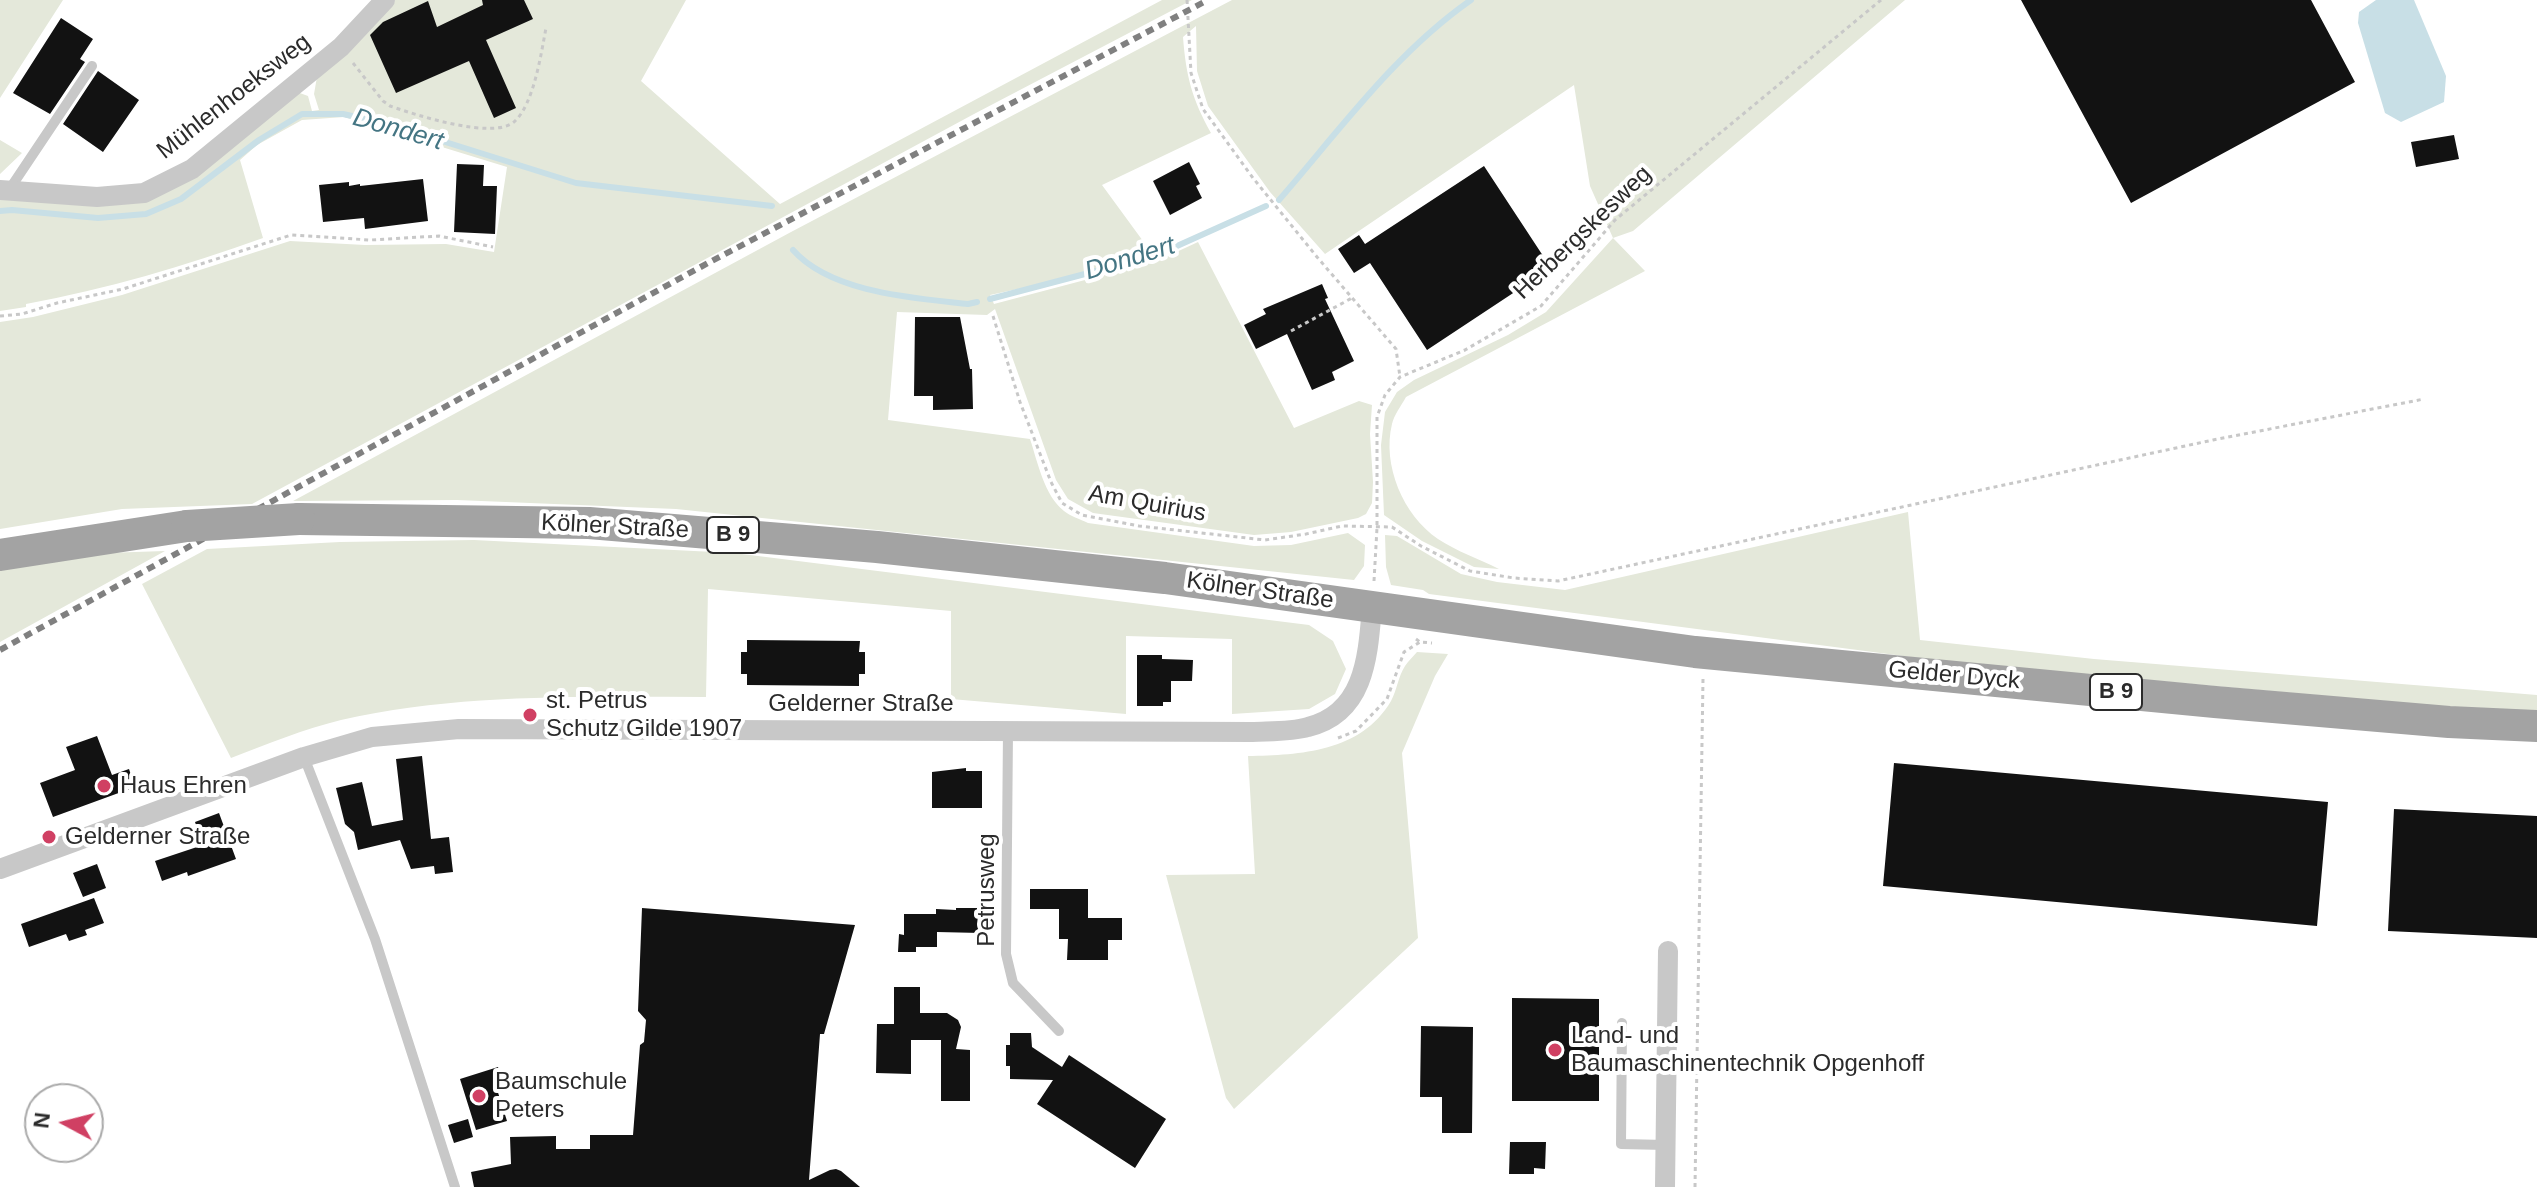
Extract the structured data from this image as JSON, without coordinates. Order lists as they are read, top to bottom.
{
  "streets": {
    "main road": ["Kölner Straße", "B 9", "Gelder Dyck"],
    "street": ["Mühlenhoeksweg", "Gelderner Straße"],
    "lane": ["Petrusweg"],
    "path": ["Herbergskesweg", "Am Quirius"]
  },
  "crossings": [
    ["Kölner Straße", "Gelder Dyck"],
    ["Kölner Straße", "Gelderner Straße"],
    ["Gelder Dyck", "Gelderner Straße"],
    ["Gelderner Straße", "Petrusweg"]
  ],
  "water": ["Dondert"],
  "places": [
    "st. Petrus Schutz Gilde 1907",
    "Haus Ehren",
    "Gelderner Straße",
    "Land- und Baumaschinentechnik Opgenhoff",
    "Baumschule Peters"
  ],
  "north": "left"
}
